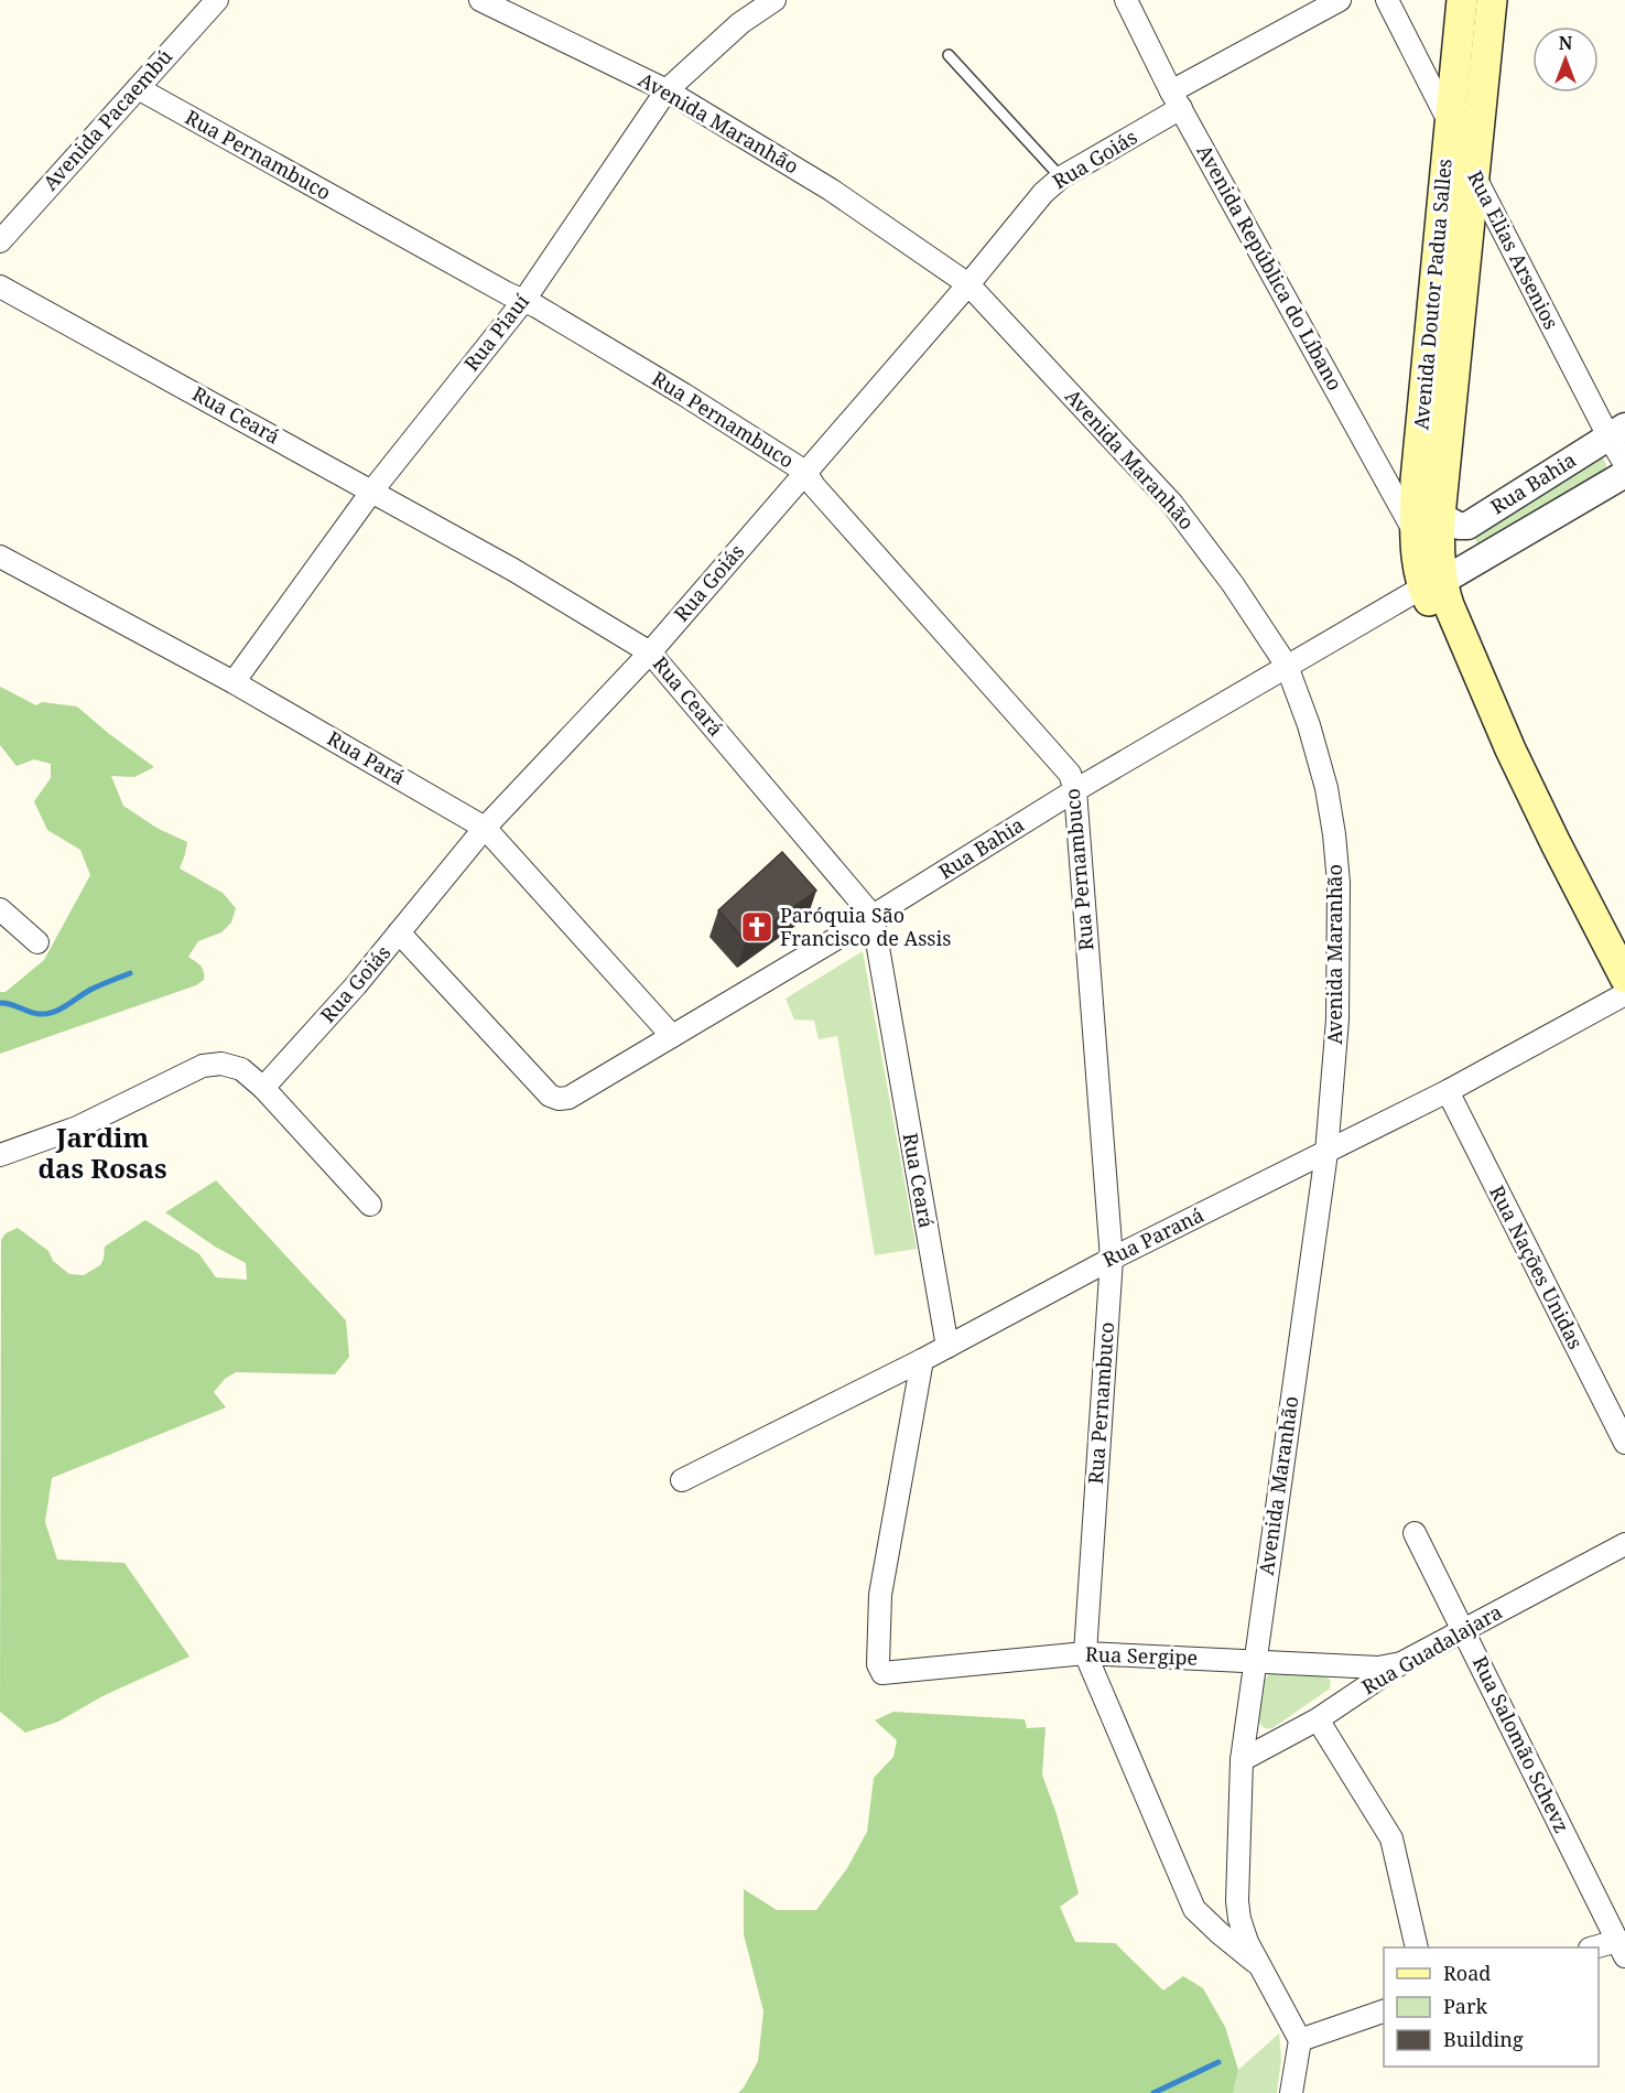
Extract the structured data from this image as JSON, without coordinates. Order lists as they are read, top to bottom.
{
  "streets": {
    "main road": ["Avenida Doutor Padua Salles"],
    "street": [
      "Avenida Pacaembú",
      "Avenida Maranhão",
      "Rua Pernambuco",
      "Rua Goiás",
      "Rua Elias Arsenios",
      "Avenida República do Líbano",
      "Rua Piauí",
      "Rua Ceará",
      "Rua Bahia",
      "Rua Pará",
      "Rua Paraná",
      "Rua Nações Unidas",
      "Rua Guadalajara",
      "Rua Sergipe",
      "Rua Salomão Schevz"
    ]
  },
  "crossings": [
    ["Avenida Pacaembú", "Rua Pernambuco"],
    ["Avenida Maranhão", "Rua Pernambuco"],
    ["Avenida Maranhão", "Rua Goiás"],
    ["Avenida Maranhão", "Rua Piauí"],
    ["Avenida Maranhão", "Rua Bahia"],
    ["Avenida Maranhão", "Rua Paraná"],
    ["Avenida Maranhão", "Rua Guadalajara"],
    ["Avenida Maranhão", "Rua Sergipe"],
    ["Rua Pernambuco", "Rua Goiás"],
    ["Rua Pernambuco", "Rua Piauí"],
    ["Rua Pernambuco", "Rua Bahia"],
    ["Rua Pernambuco", "Rua Paraná"],
    ["Rua Pernambuco", "Rua Sergipe"],
    ["Rua Goiás", "Avenida República do Líbano"],
    ["Rua Goiás", "Rua Ceará"],
    ["Rua Goiás", "Rua Bahia"],
    ["Rua Goiás", "Rua Pará"],
    ["Rua Elias Arsenios", "Avenida Doutor Padua Salles"],
    ["Rua Elias Arsenios", "Rua Bahia"],
    ["Avenida República do Líbano", "Avenida Doutor Padua Salles"],
    ["Avenida Doutor Padua Salles", "Rua Bahia"],
    ["Rua Piauí", "Rua Ceará"],
    ["Rua Piauí", "Rua Pará"],
    ["Rua Ceará", "Rua Bahia"],
    ["Rua Ceará", "Rua Paraná"],
    ["Rua Bahia", "Rua Pará"],
    ["Rua Paraná", "Rua Nações Unidas"],
    ["Rua Paraná", "Rua Sergipe"],
    ["Rua Guadalajara", "Rua Sergipe"],
    ["Rua Guadalajara", "Rua Salomão Schevz"]
  ],
  "districts": ["Jardim das Rosas"],
  "places": {
    "church": ["Paróquia São Francisco de Assis"]
  },
  "legend": ["Road", "Park", "Building"],
  "north": "top"
}
